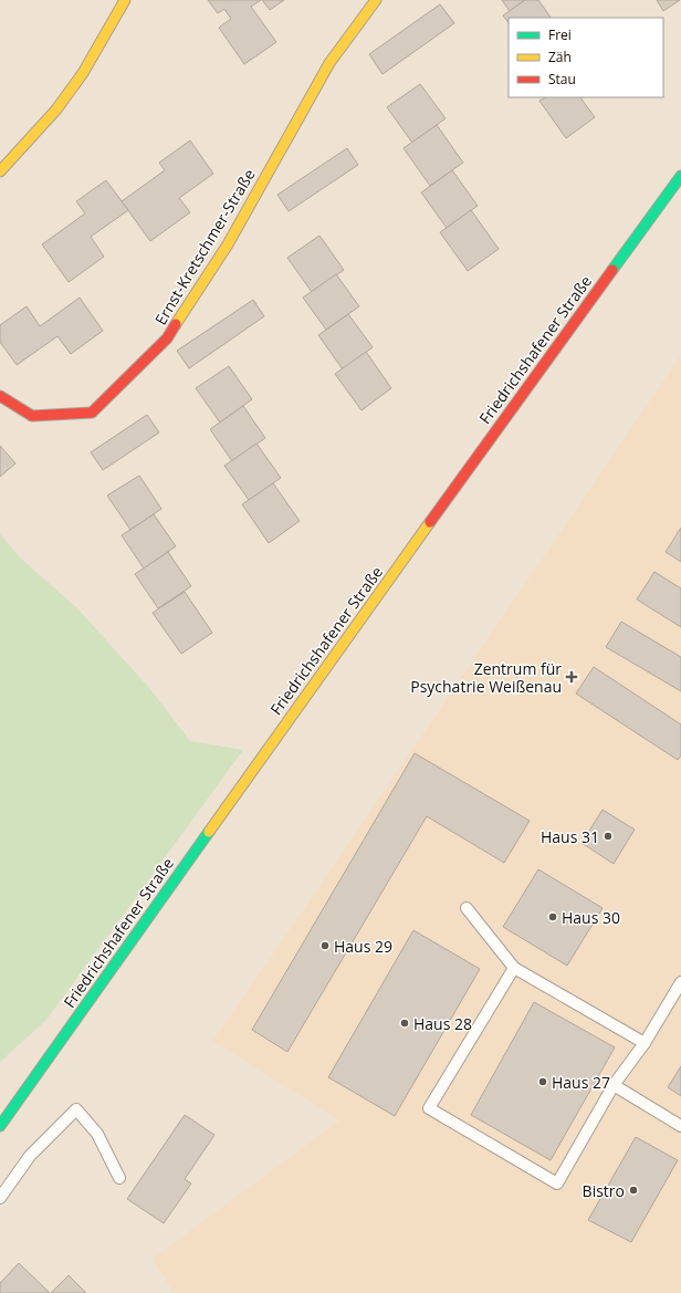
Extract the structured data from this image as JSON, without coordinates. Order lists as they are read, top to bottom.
{
  "streets": {
    "main road": ["Ernst-Kretschmer-Straße", "Friedrichshafener Straße"]
  },
  "places": {
    "health": ["Zentrum für Psychatrie Weißenau"],
    "other": [
      "Haus 31",
      "Haus 30",
      "Haus 29",
      "Haus 28",
      "Haus 27",
      "Bistro"
    ]
  },
  "legend": ["Frei", "Zäh", "Stau"]
}
